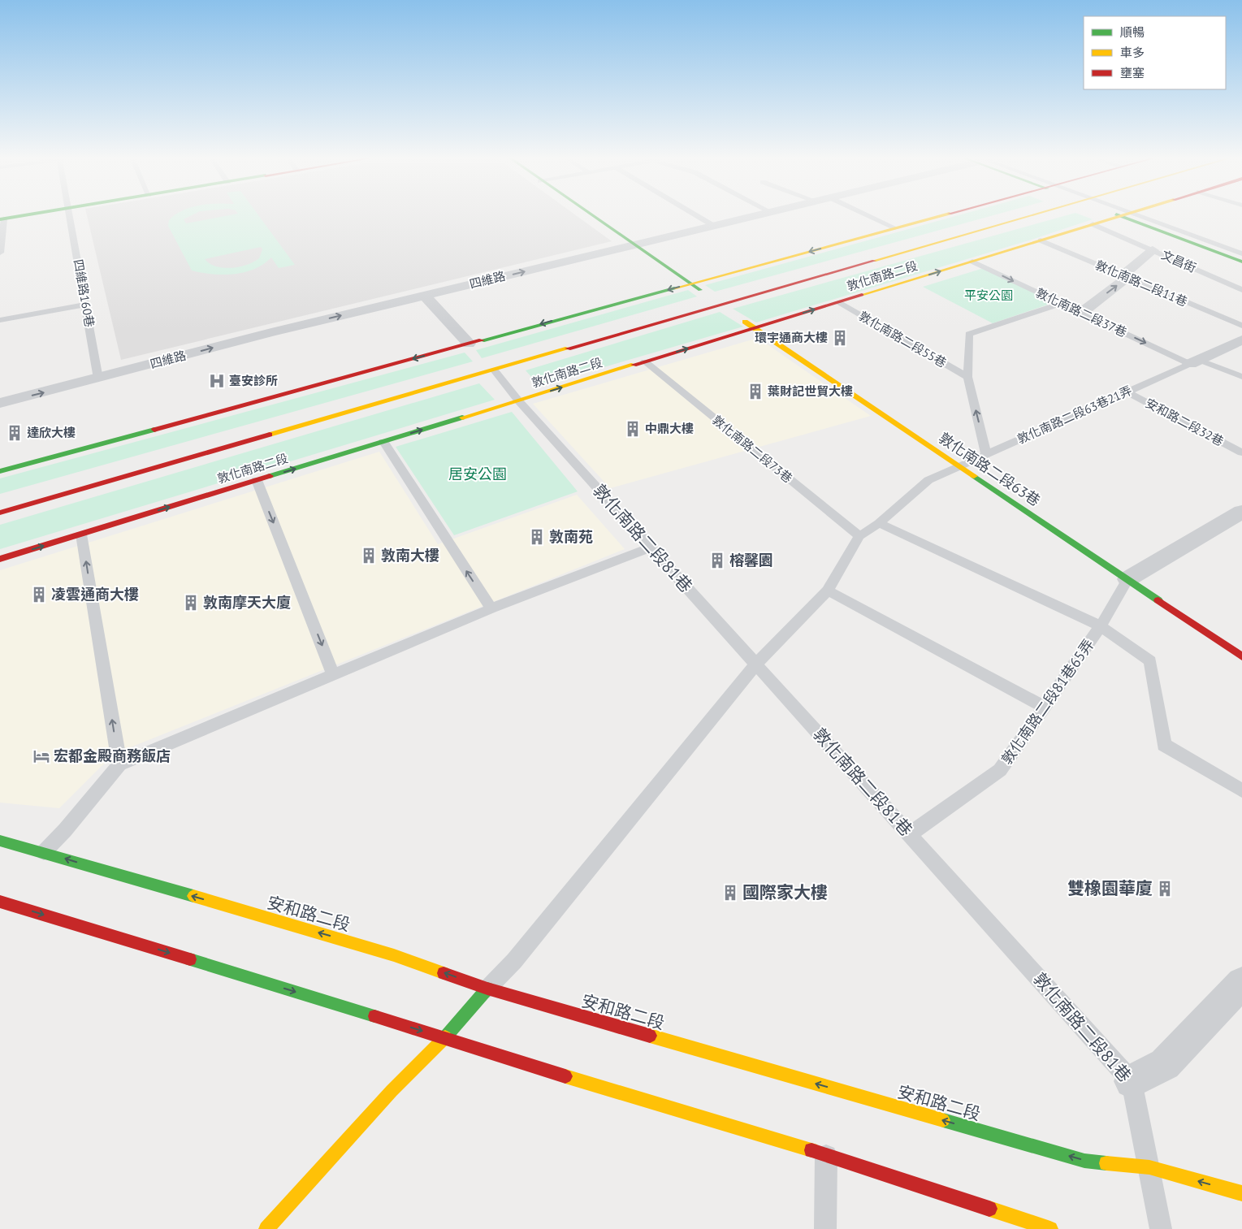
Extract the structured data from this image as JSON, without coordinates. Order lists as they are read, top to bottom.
{
  "streets": {
    "main road": ["敦化南路二段", "敦化南路二段63巷", "安和路二段"],
    "street": ["四維路"],
    "lane": [
      "文昌街",
      "敦化南路二段11巷",
      "四維路160巷",
      "敦化南路二段37巷",
      "敦化南路二段55巷",
      "敦化南路二段63巷21弄",
      "安和路二段32巷",
      "敦化南路二段73巷",
      "敦化南路二段81巷",
      "敦化南路二段81巷65弄"
    ]
  },
  "crossings": [
    ["文昌街", "敦化南路二段"],
    ["敦化南路二段", "敦化南路二段11巷"],
    ["敦化南路二段", "敦化南路二段37巷"],
    ["敦化南路二段", "敦化南路二段55巷"],
    ["敦化南路二段", "敦化南路二段73巷"],
    ["敦化南路二段", "敦化南路二段63巷"],
    ["敦化南路二段", "敦化南路二段81巷"],
    ["四維路", "四維路160巷"],
    ["四維路", "敦化南路二段63巷"],
    ["敦化南路二段37巷", "敦化南路二段63巷21弄"],
    ["敦化南路二段63巷21弄", "安和路二段32巷"],
    ["敦化南路二段63巷21弄", "敦化南路二段73巷"],
    ["敦化南路二段63巷21弄", "敦化南路二段63巷"],
    ["敦化南路二段63巷", "敦化南路二段81巷65弄"],
    ["敦化南路二段81巷", "敦化南路二段81巷65弄"],
    ["敦化南路二段81巷", "安和路二段"]
  ],
  "one_way": ["四維路"],
  "parks": ["平安公園", "居安公園"],
  "places": {
    "building": [
      "環宇通商大樓",
      "葉財記世貿大樓",
      "中鼎大樓",
      "達欣大樓",
      "敦南苑",
      "敦南大樓",
      "榕馨園",
      "凌雲通商大樓",
      "敦南摩天大廈",
      "雙橡園華廈",
      "國際家大樓"
    ],
    "hospital": ["臺安診所"],
    "hotel": ["宏都金殿商務飯店"]
  },
  "legend": ["順暢", "車多", "壅塞"]
}
